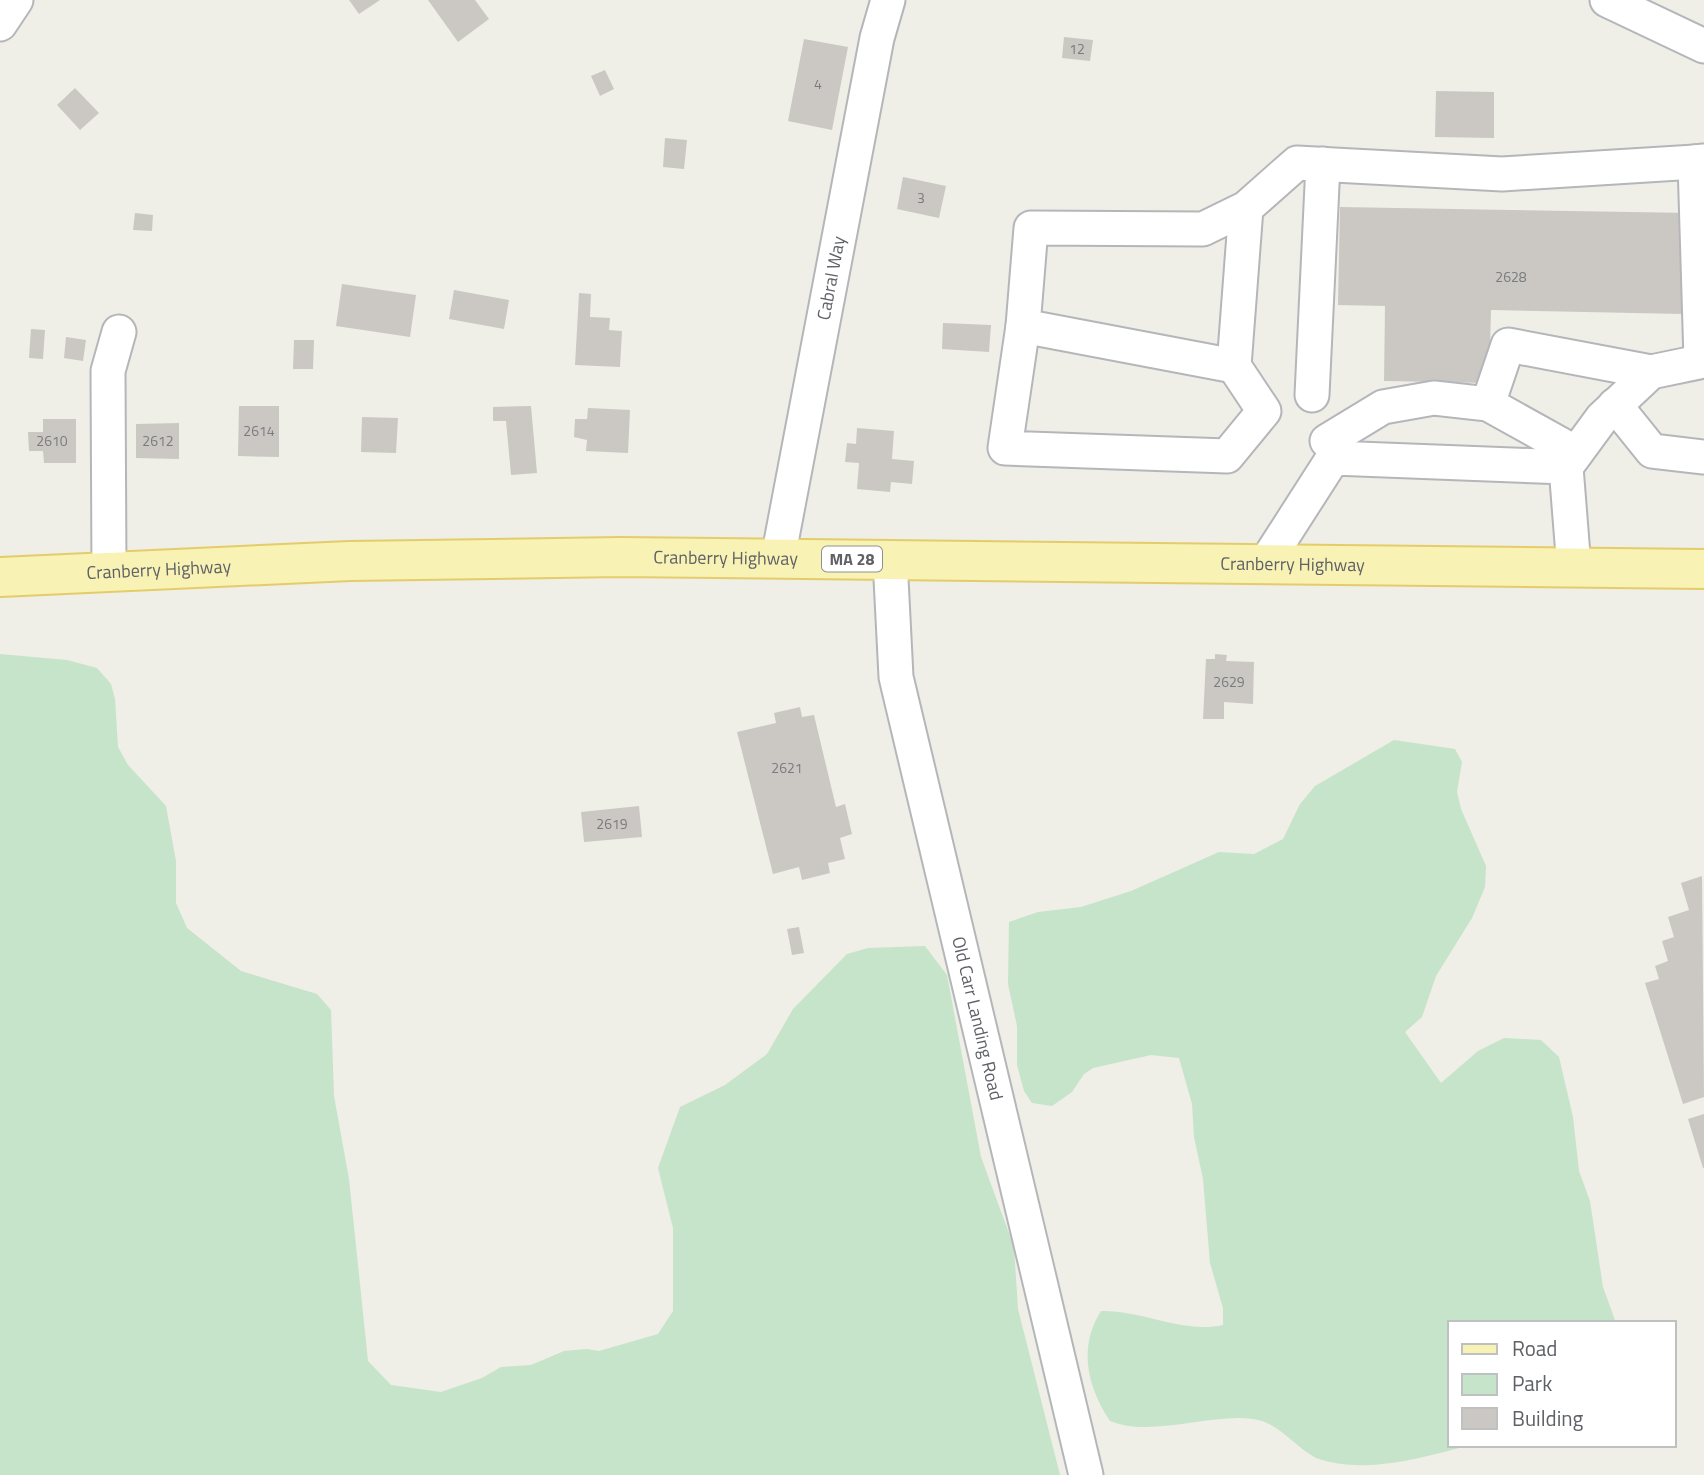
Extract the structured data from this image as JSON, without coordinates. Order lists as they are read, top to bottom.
{
  "streets": {
    "main road": ["Cranberry Highway", "MA 28"],
    "street": ["Cabral Way", "Old Carr Landing Road"]
  },
  "crossings": [
    ["Cabral Way", "Cranberry Highway"],
    ["Cranberry Highway", "Old Carr Landing Road"]
  ],
  "house_numbers": [
    "12",
    "4",
    "3",
    "2628",
    "2614",
    "2610",
    "2612",
    "2629",
    "2621",
    "2619"
  ],
  "legend": ["Road", "Park", "Building"]
}
